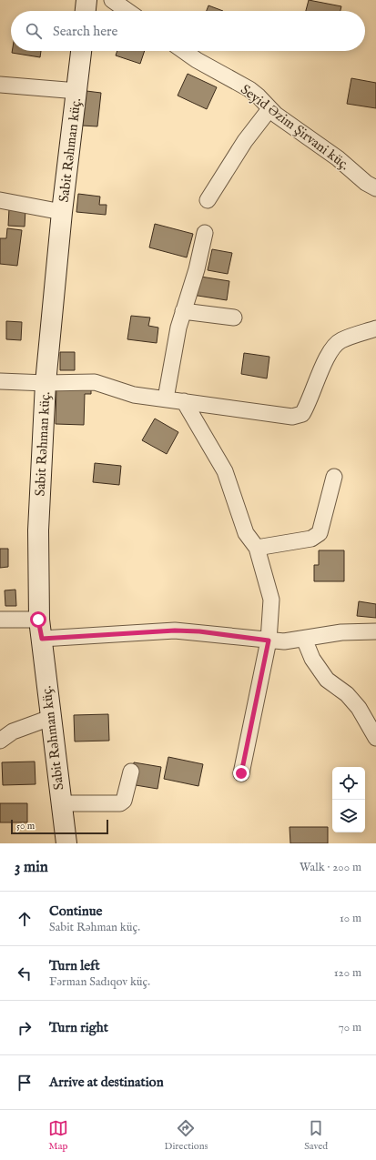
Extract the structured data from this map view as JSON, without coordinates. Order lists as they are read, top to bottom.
{
  "streets": {
    "main road": ["Sabit Rəhman küç."],
    "street": ["Seyid Əzim Şirvani küç."]
  },
  "scale_bar": "50 m",
  "page": {
    "search": "Search here",
    "scale": "50 m",
    "heading": ["3 min", "Walk · 200 m"],
    "list": [
      ["Continue", "Sabit Rəhman küç.", "10 m"],
      ["Turn left", "Fərman Sadıqov küç.", "120 m"],
      ["Turn right", "70 m"],
      "Arrive at destination"
    ],
    "nav": ["Map", "Directions", "Saved"]
  }
}
